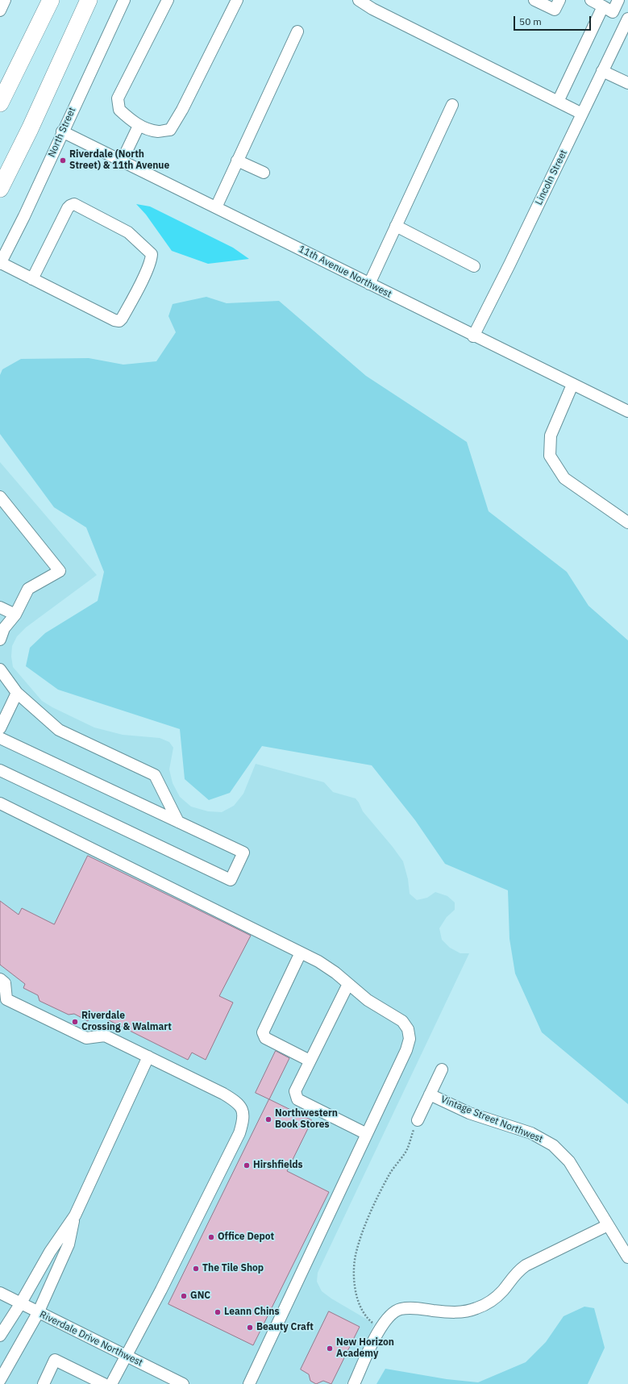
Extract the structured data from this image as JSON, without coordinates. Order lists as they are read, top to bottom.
{
  "streets": {
    "street": [
      "North Street",
      "Lincoln Street",
      "11th Avenue Northwest",
      "Vintage Street Northwest",
      "Riverdale Drive Northwest"
    ]
  },
  "crossings": [
    ["North Street", "11th Avenue Northwest"],
    ["Lincoln Street", "11th Avenue Northwest"]
  ],
  "places": [
    "Riverdale (North Street) & 11th Avenue",
    "Riverdale Crossing & Walmart",
    "Northwestern Book Stores",
    "Hirshfields",
    "Office Depot",
    "The Tile Shop",
    "GNC",
    "Leann Chins",
    "Beauty Craft",
    "New Horizon Academy"
  ],
  "scale_bar": "50 m"
}
